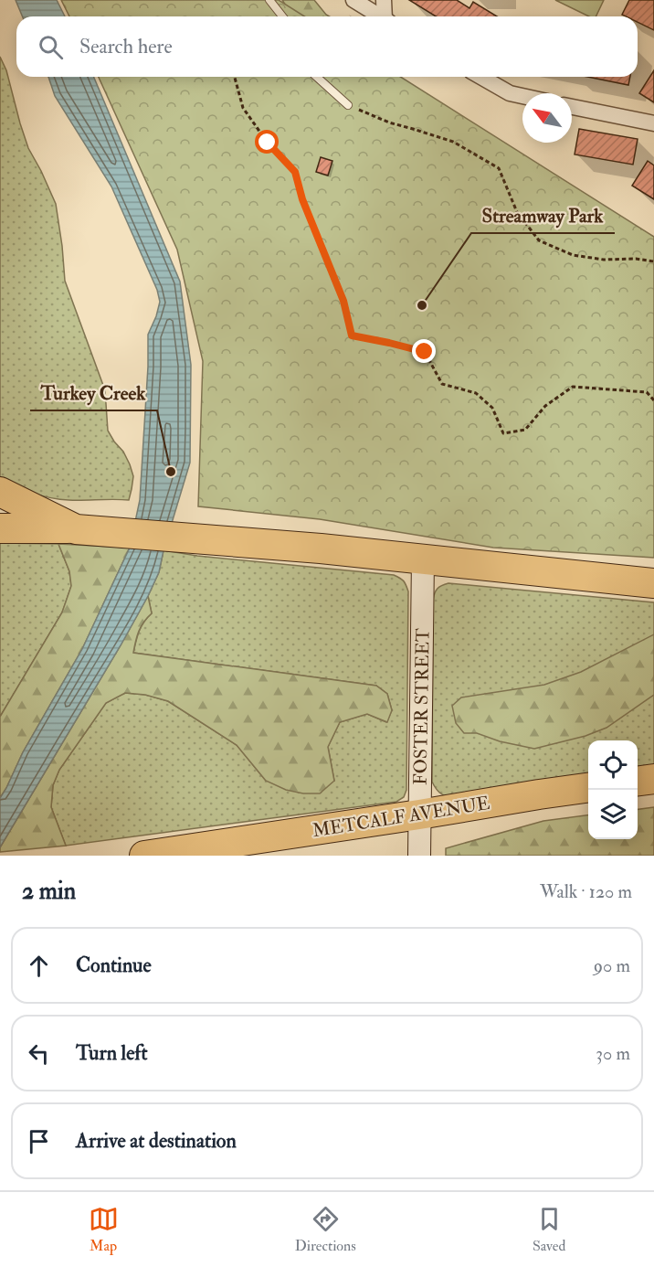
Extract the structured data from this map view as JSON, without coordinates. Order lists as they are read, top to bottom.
{
  "streets": {
    "highway": ["METCALF AVENUE"],
    "street": ["FOSTER STREET"]
  },
  "crossings": [
    ["FOSTER STREET", "METCALF AVENUE"]
  ],
  "places": ["Streamway Park", "Turkey Creek"],
  "north": "top left",
  "page": {
    "search": "Search here",
    "heading": ["2 min", "Walk · 120 m"],
    "list": [
      ["Continue", "90 m"],
      ["Turn left", "30 m"],
      "Arrive at destination"
    ],
    "nav": ["Map", "Directions", "Saved"]
  }
}
